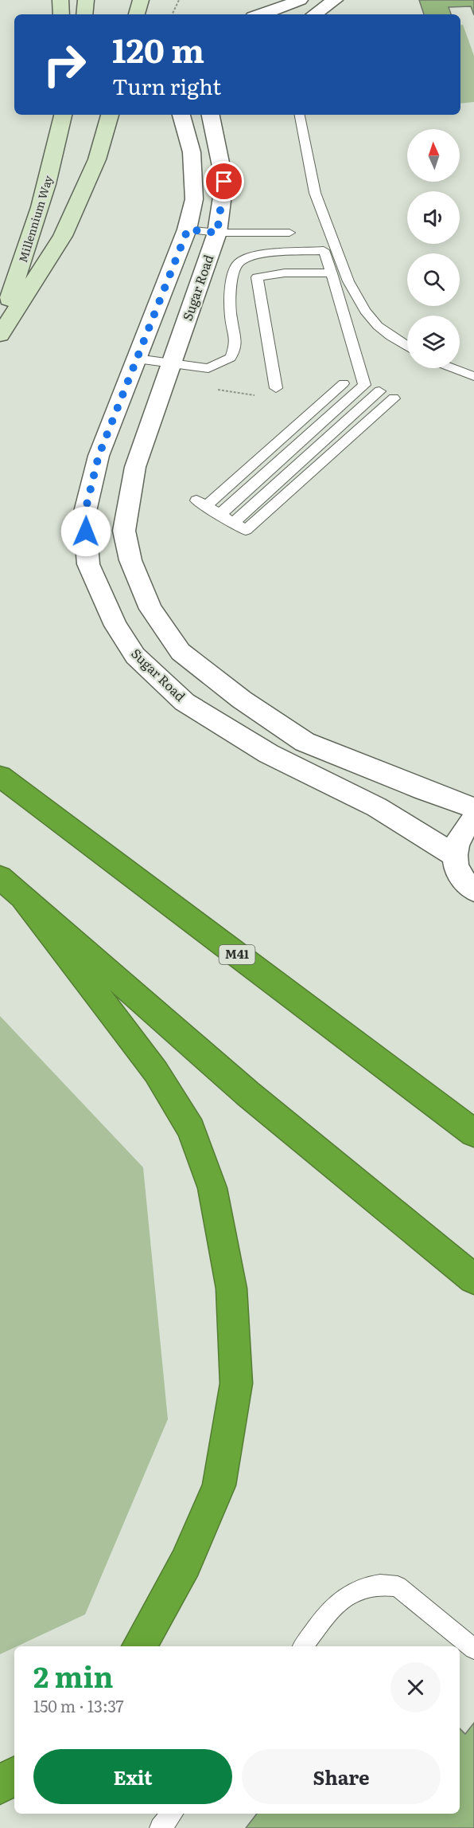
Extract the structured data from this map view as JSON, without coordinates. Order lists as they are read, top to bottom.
{
  "streets": {
    "highway": ["M41"],
    "street": ["Millennium Way", "Sugar Road"]
  },
  "north": "top",
  "page": {
    "turn": ["120 m", "Turn right"],
    "heading": ["2 min", "150 m · 13:37"],
    "buttons": ["Exit", "Share"]
  }
}
